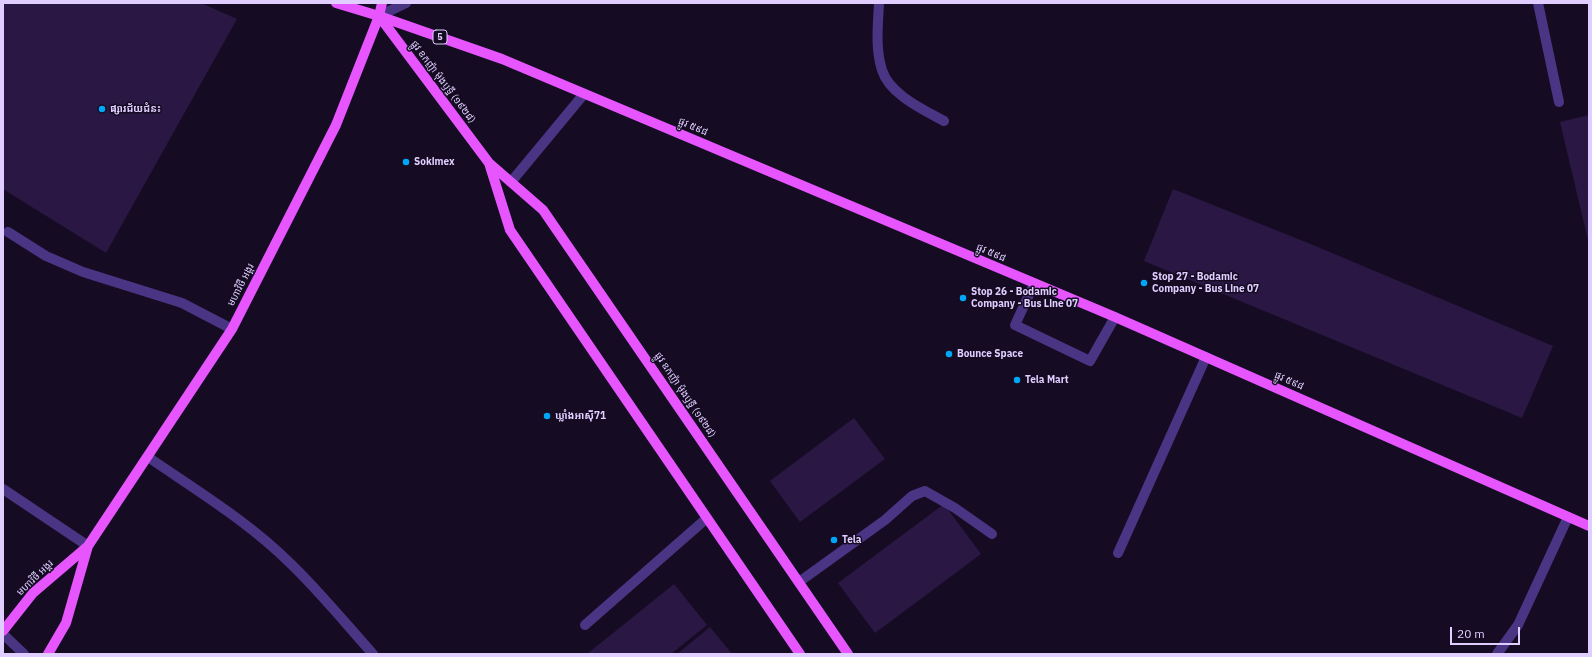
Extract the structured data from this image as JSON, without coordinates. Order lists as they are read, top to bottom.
{
  "streets": {
    "main road": [
      "5",
      "ផ្លូវ ឧកញ៉ា ម៉ុងឫទ្ធី (១៩២៨)",
      "ផ្លូវ ៥៩៨",
      "មហាវិថី អង្គរ"
    ]
  },
  "crossings": [
    ["ផ្លូវ ឧកញ៉ា ម៉ុងឫទ្ធី (១៩២៨)", "ផ្លូវ ៥៩៨"],
    ["ផ្លូវ ឧកញ៉ា ម៉ុងឫទ្ធី (១៩២៨)", "មហាវិថី អង្គរ"],
    ["ផ្លូវ ៥៩៨", "មហាវិថី អង្គរ"]
  ],
  "places": [
    "ផ្សារជ័យជំនះ",
    "Sokimex",
    "Stop 27 - Bodamic Company - Bus Line 07",
    "Stop 26 - Bodamic Company - Bus Line 07",
    "Bounce Space",
    "Tela Mart",
    "ឃ្លាំងអាសុី71",
    "Tela"
  ],
  "scale_bar": "20 m"
}
